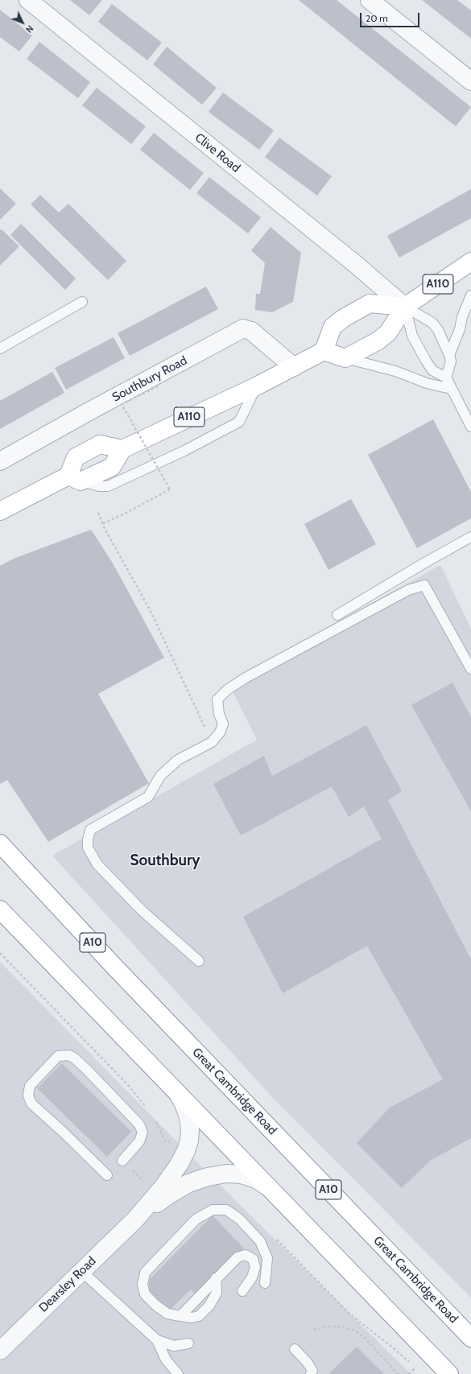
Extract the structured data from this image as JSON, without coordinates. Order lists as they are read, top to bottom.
{
  "streets": {
    "main road": ["A110", "A10", "Great Cambridge Road"],
    "street": ["Clive Road", "Southbury Road", "Dearsley Road"]
  },
  "crossings": [
    ["Clive Road", "A110"],
    ["A110", "Southbury Road"]
  ],
  "districts": ["Southbury"],
  "scale_bar": "20 m",
  "north": "bottom right"
}
